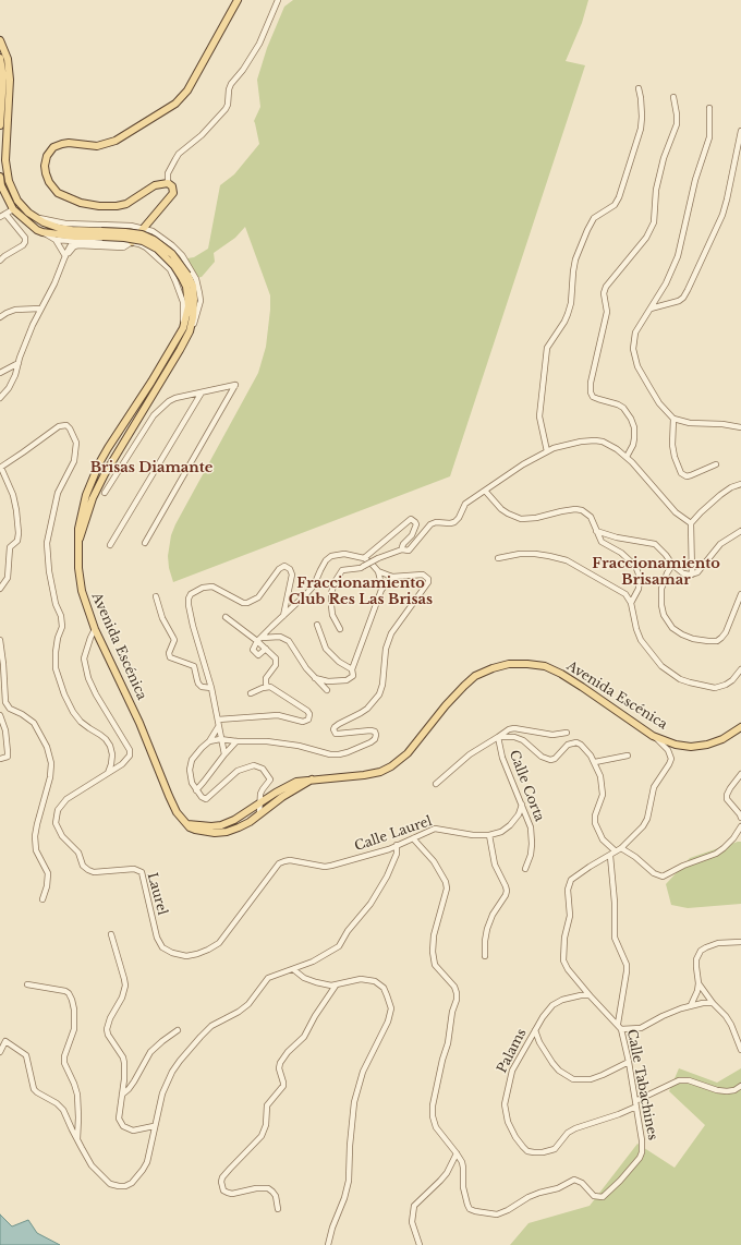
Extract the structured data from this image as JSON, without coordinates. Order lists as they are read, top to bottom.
{
  "streets": {
    "main road": ["Avenida Escénica"],
    "street": [
      "Calle Corta",
      "Calle Laurel",
      "Laurel",
      "Palams",
      "Calle Tabachines"
    ]
  },
  "crossings": [
    ["Avenida Escénica", "Laurel"],
    ["Calle Corta", "Calle Laurel"],
    ["Calle Laurel", "Laurel"],
    ["Calle Laurel", "Calle Tabachines"],
    ["Palams", "Calle Tabachines"]
  ],
  "districts": ["Brisas Diamante", "Fraccionamiento Brisamar", "Fraccionamiento Club Res Las Brisas"]
}
